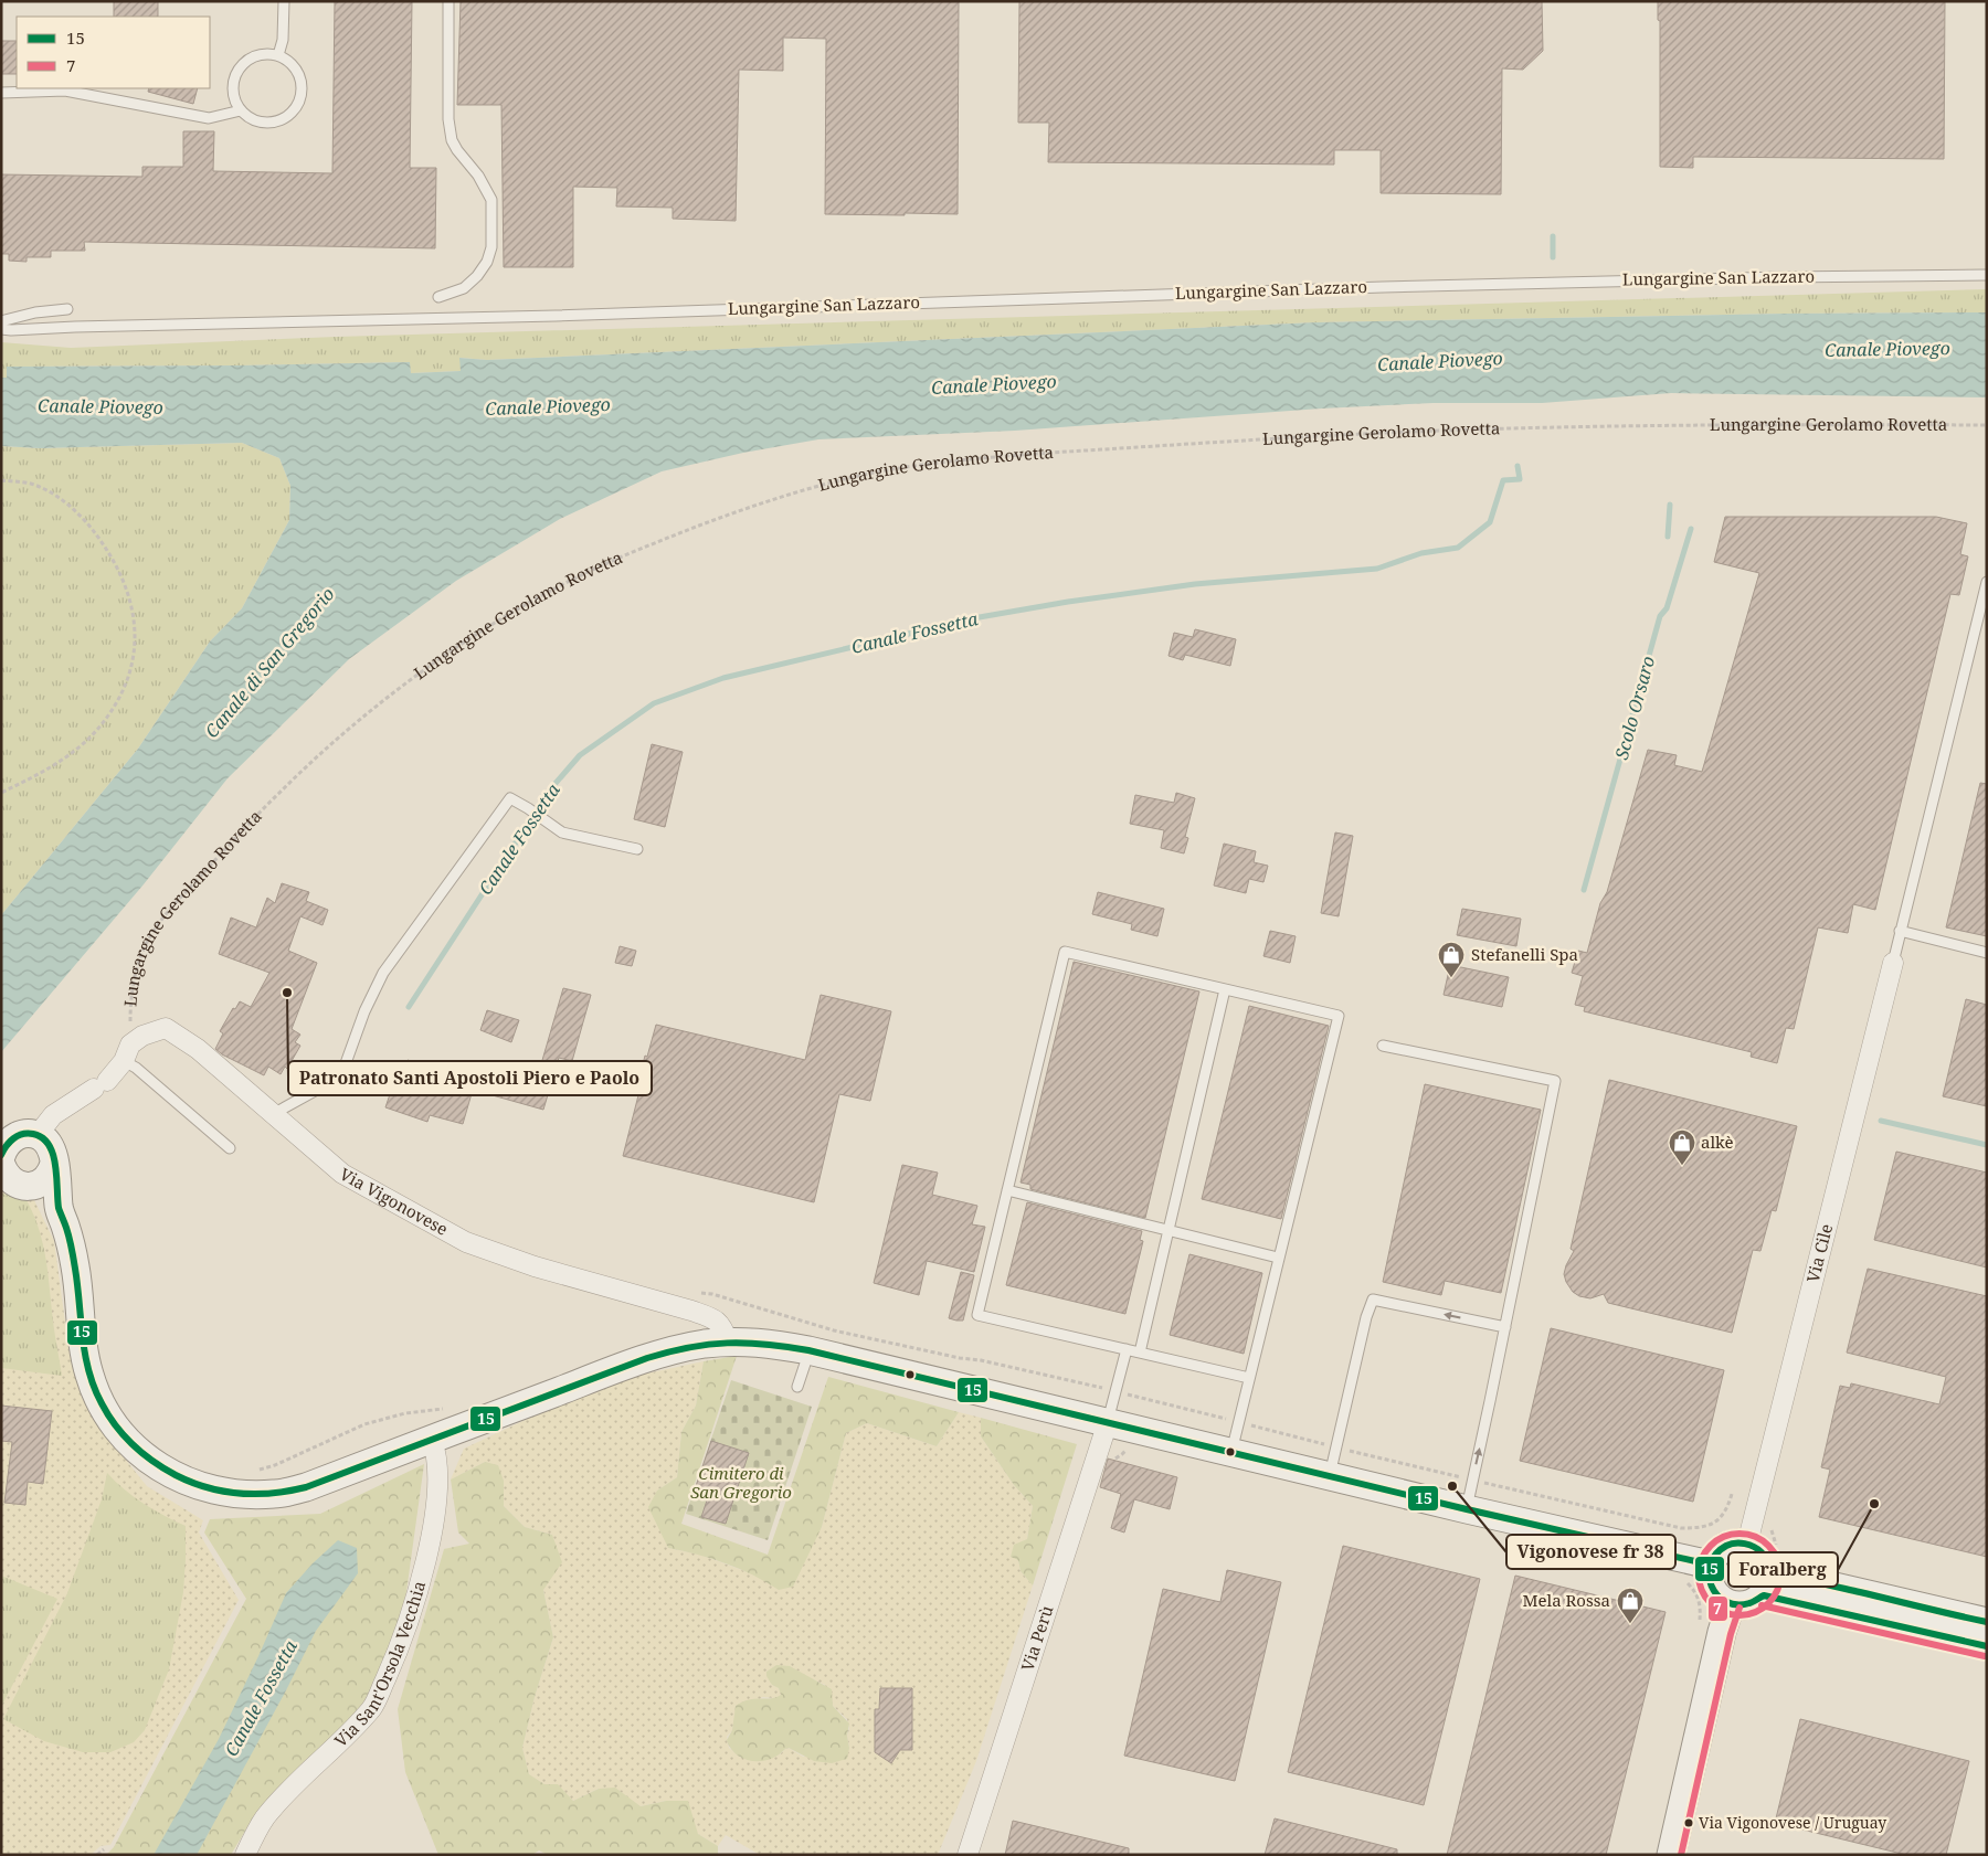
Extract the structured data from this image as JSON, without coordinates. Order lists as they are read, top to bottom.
{
  "streets": {
    "street": [
      "Via Vigonovese",
      "Via Cile",
      "Via Perù",
      "Via Sant'Orsola Vecchia"
    ],
    "lane": ["Lungargine San Lazzaro"],
    "path": ["Lungargine Gerolamo Rovetta"]
  },
  "crossings": [
    ["Lungargine Gerolamo Rovetta", "Via Vigonovese"]
  ],
  "water": [
    "Canale Piovego",
    "Canale Fossetta",
    "Canale di San Gregorio",
    "Scolo Orsaro"
  ],
  "parks": ["Cimitero di San Gregorio"],
  "places": {
    "shop": ["Stefanelli Spa", "alkè", "Mela Rossa"],
    "other": [
      "Patronato Santi Apostoli Piero e Paolo",
      "Vigonovese fr 38",
      "Foralberg",
      "Via Vigonovese / Uruguay"
    ]
  },
  "lines": ["transit line 15", "transit line 7"],
  "legend": ["15", "7"]
}
